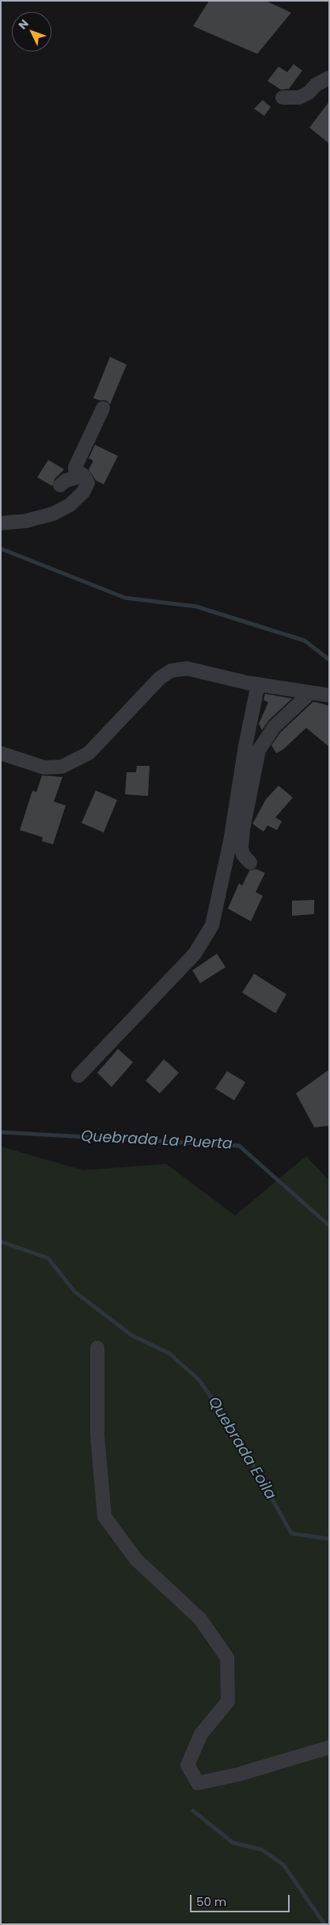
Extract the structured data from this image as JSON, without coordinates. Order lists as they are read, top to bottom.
{
  "water": ["Quebrada La Puerta", "Quebrada Eoila"],
  "scale_bar": "50 m",
  "north": "top left"
}
